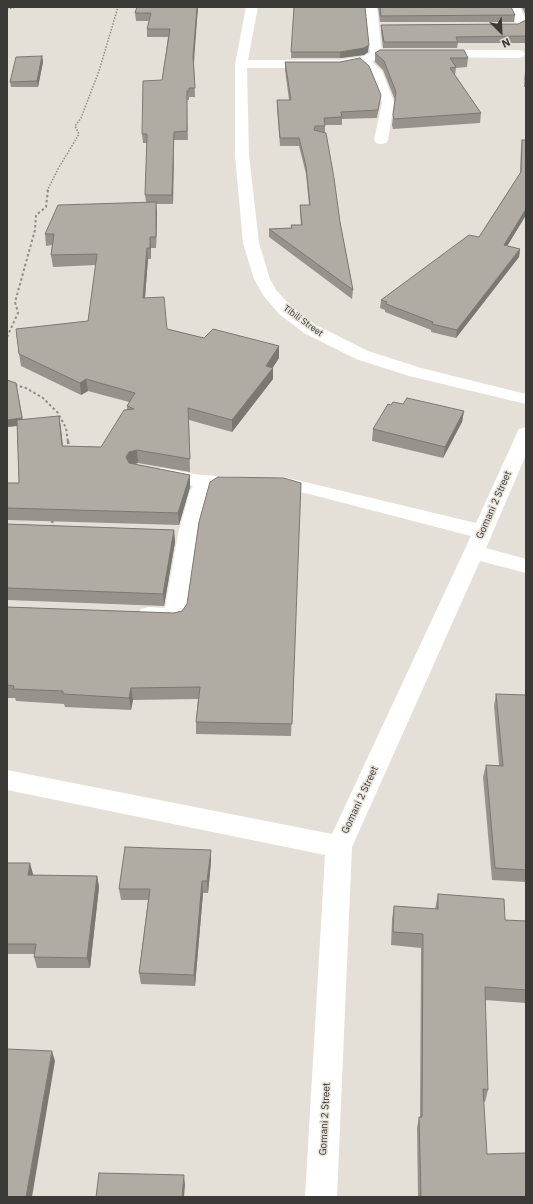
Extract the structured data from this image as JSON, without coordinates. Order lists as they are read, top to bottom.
{
  "streets": {
    "street": ["Tibili Street", "Gomani 2 Street"]
  },
  "north": "bottom right"
}
